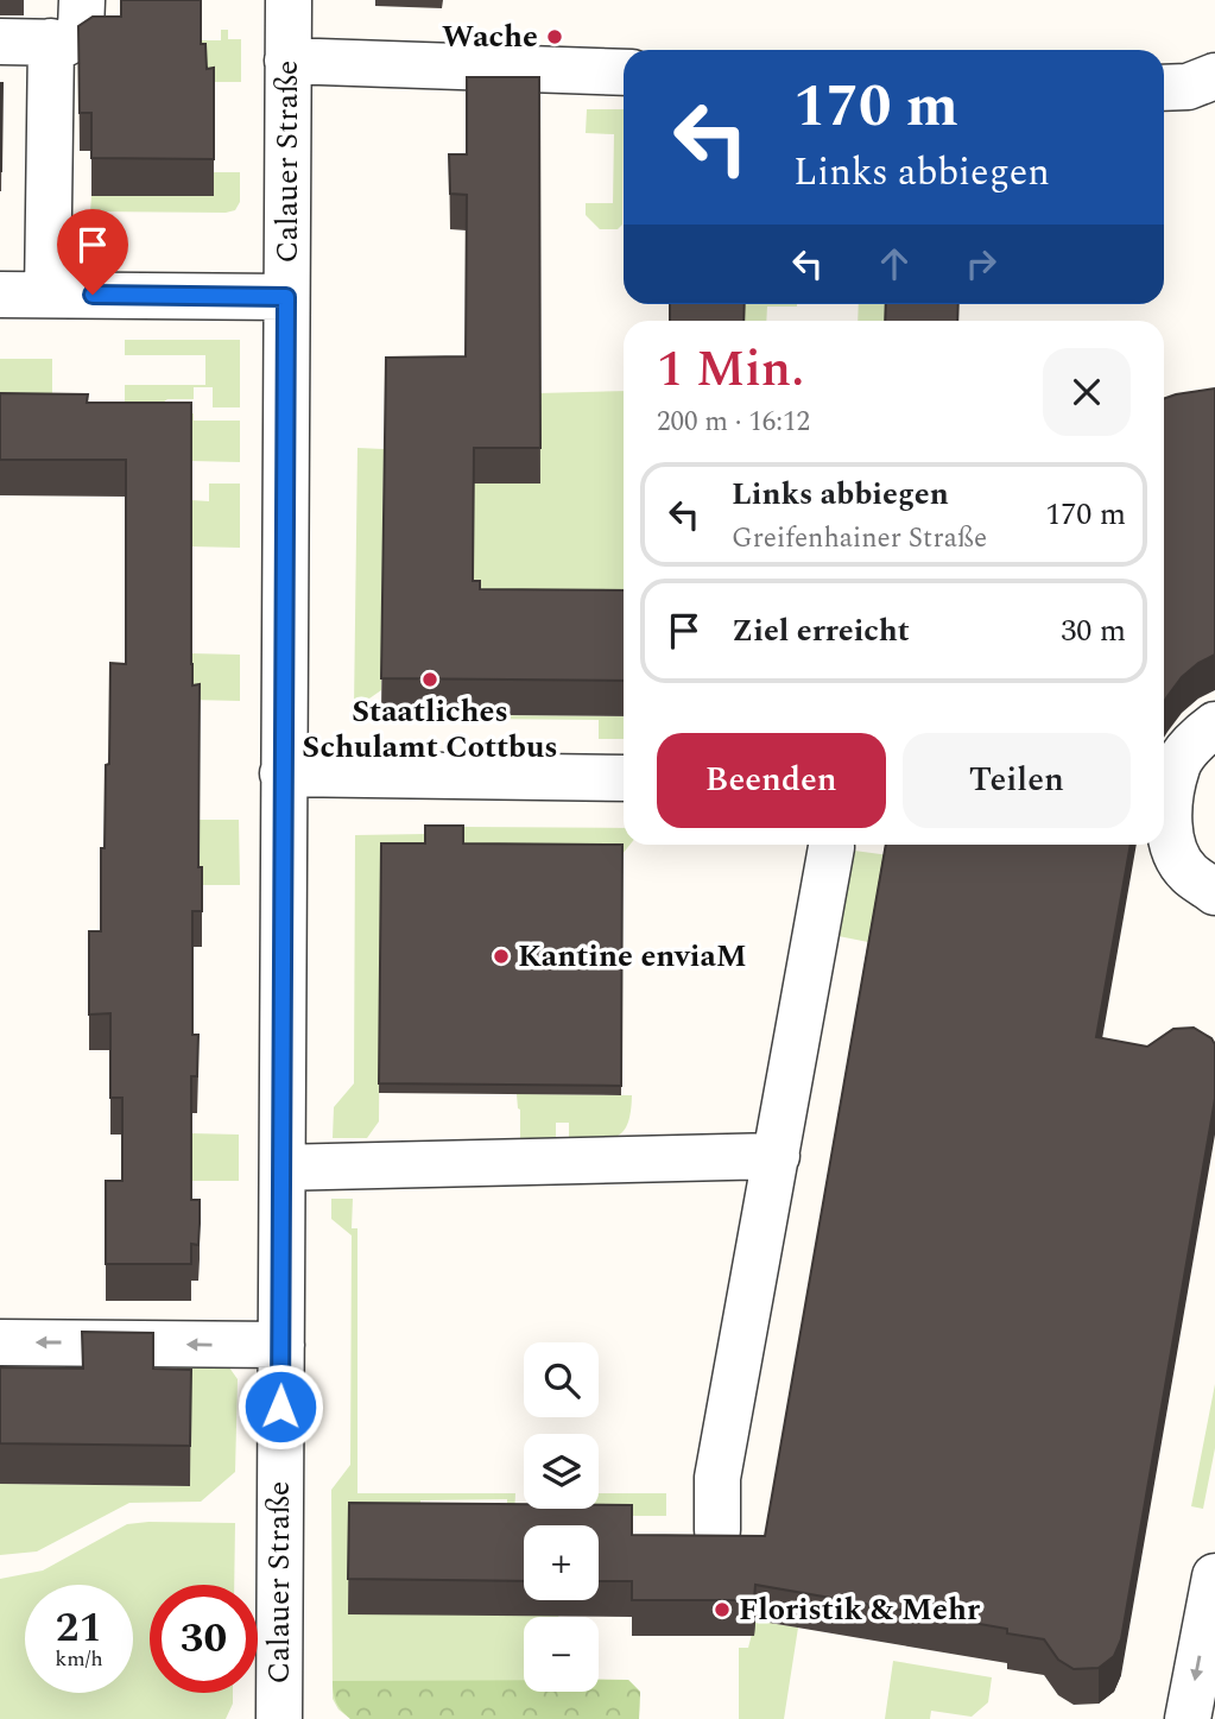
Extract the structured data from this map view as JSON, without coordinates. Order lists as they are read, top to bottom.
{
  "streets": {
    "street": ["Calauer Straße"]
  },
  "places": [
    "Wache",
    "Staatliches Schulamt Cottbus",
    "Kantine enviaM",
    "Floristik & Mehr"
  ],
  "page": {
    "turn": ["170 m", "Links abbiegen"],
    "heading": ["1 Min.", "200 m · 16:12"],
    "list": [
      {
        "name": "Links abbiegen",
        "note": "Greifenhainer Straße",
        "value": "170 m"
      },
      {
        "name": "Ziel erreicht",
        "value": "30 m"
      }
    ],
    "buttons": ["Beenden", "Teilen"],
    "map_buttons": ["+", "−"],
    "speed": "21 km/h",
    "limit": "30"
  }
}
